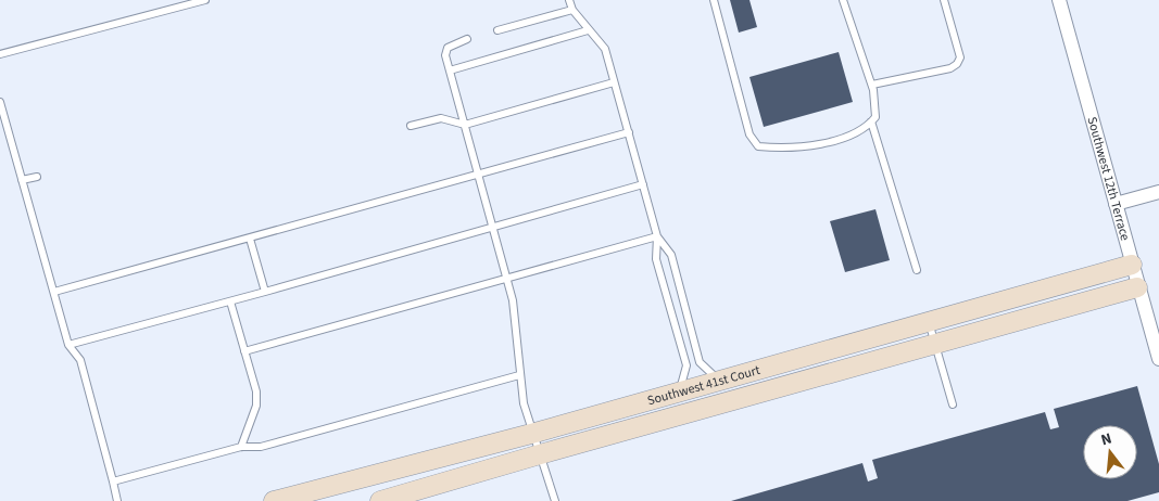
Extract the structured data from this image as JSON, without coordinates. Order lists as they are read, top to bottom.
{
  "streets": {
    "street": ["Southwest 12th Terrace", "Southwest 41st Court"]
  },
  "crossings": [
    ["Southwest 12th Terrace", "Southwest 41st Court"]
  ],
  "north": "top"
}
